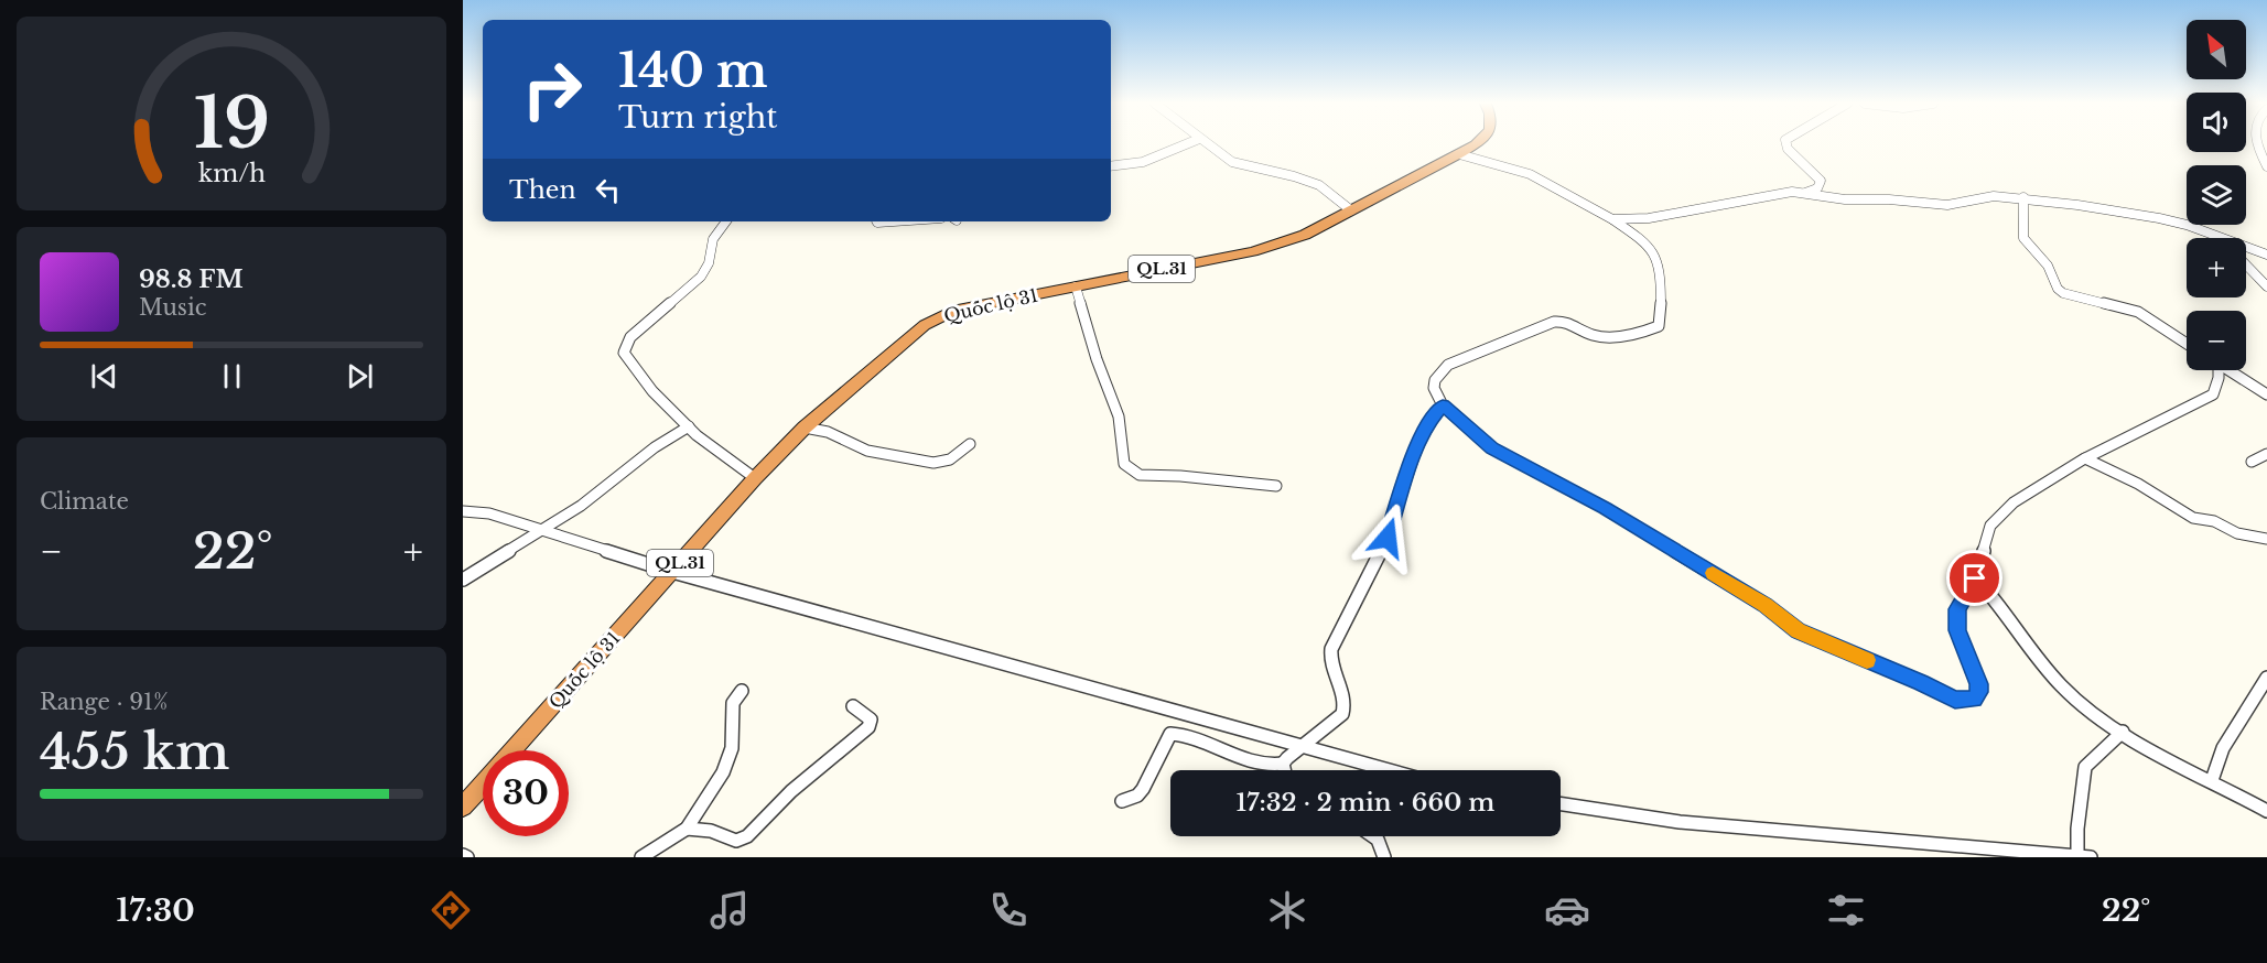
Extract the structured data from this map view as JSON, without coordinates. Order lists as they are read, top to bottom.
{
  "streets": {
    "highway": ["QL.31", "Quốc lộ 31"]
  },
  "north": "top left",
  "page": {
    "map_buttons": ["+", "−"],
    "turn": ["140 m", "Turn right"],
    "then": "Then",
    "song": ["98.8 FM", "Music"],
    "tile": [
      "Climate",
      ["Range · 91%", "455 km"]
    ],
    "heat": ["−", "22°", "+"],
    "limit": "30",
    "trip": "17:32 · 2 min · 660 m",
    "tabs": ["17:30", "22°"],
    "gauge": ["19", "km/h"]
  }
}
